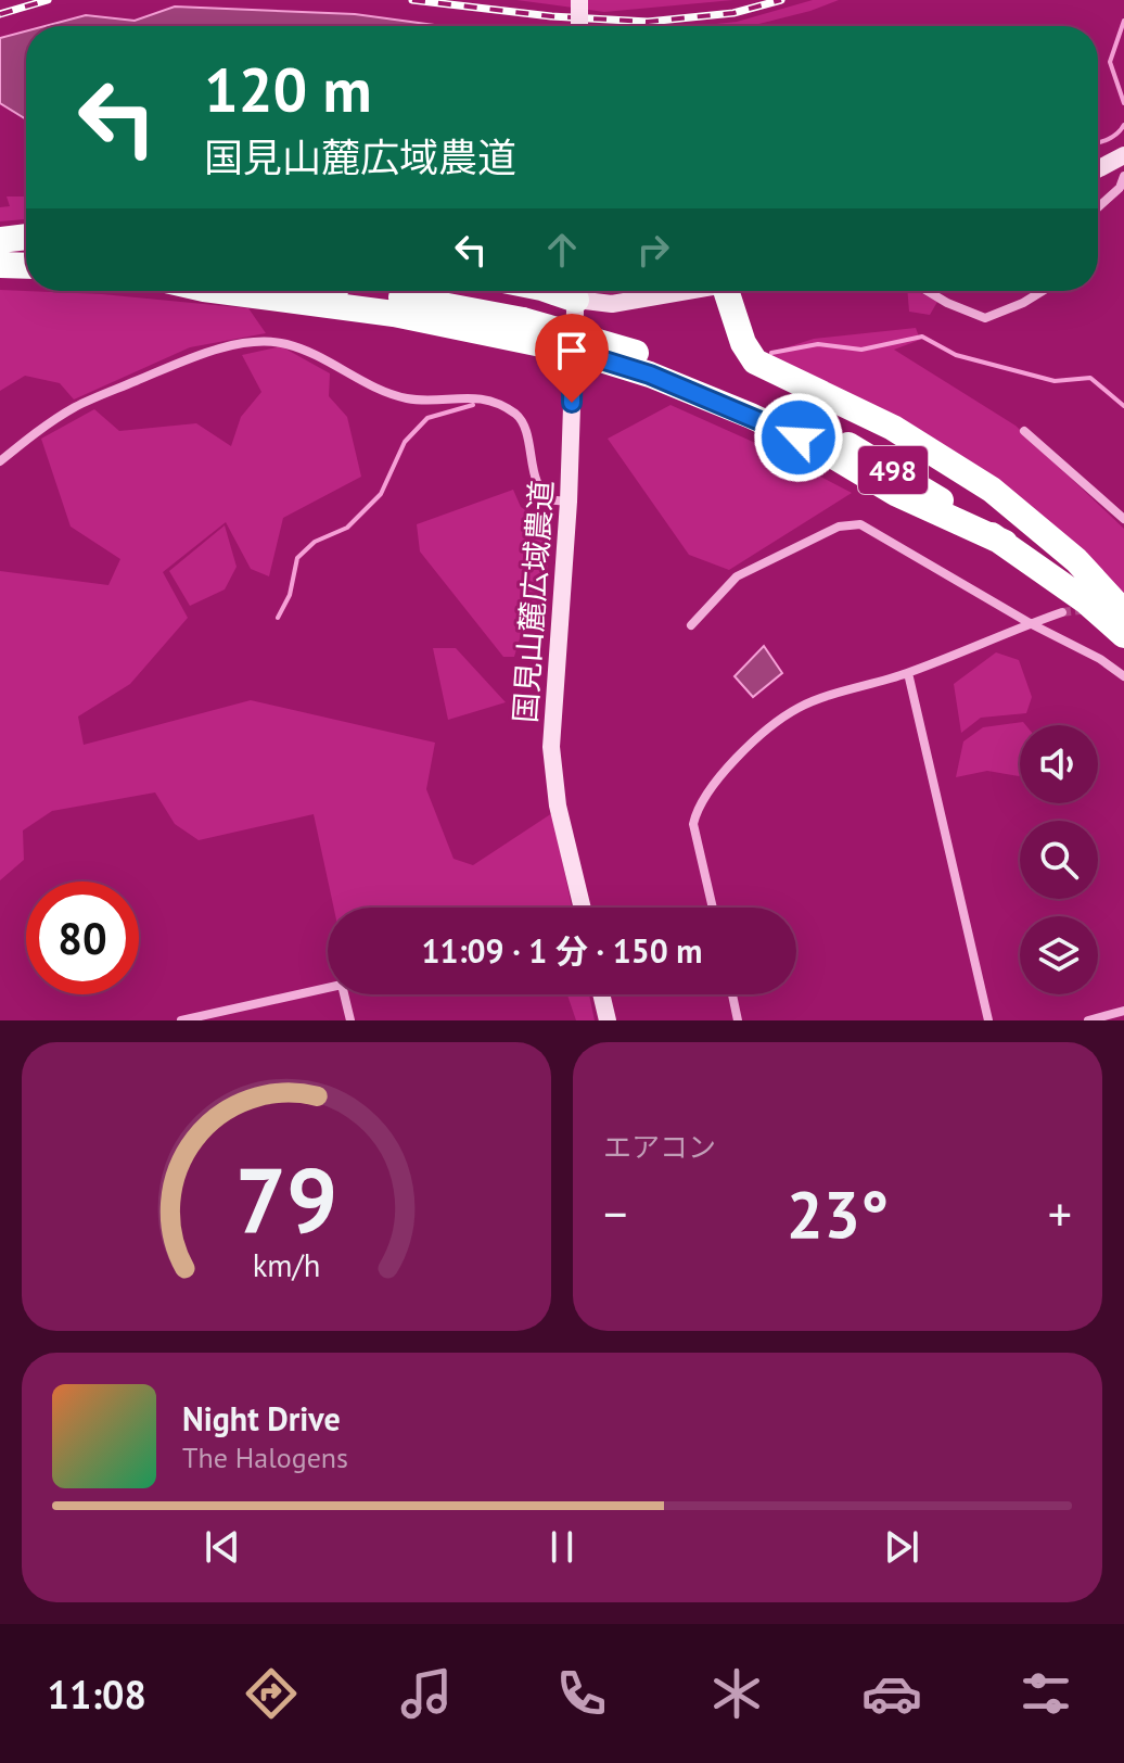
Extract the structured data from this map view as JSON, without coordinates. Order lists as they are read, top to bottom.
{
  "streets": {
    "highway": ["498"],
    "street": ["国見山麓広域農道"]
  },
  "page": {
    "turn": ["120 m", "国見山麓広域農道"],
    "limit": "80",
    "trip": "11:09 · 1 分 · 150 m",
    "tile": "エアコン",
    "heat": ["−", "23°", "+"],
    "song": ["Night Drive", "The Halogens"],
    "tabs": "11:08",
    "gauge": ["79", "km/h"]
  }
}
